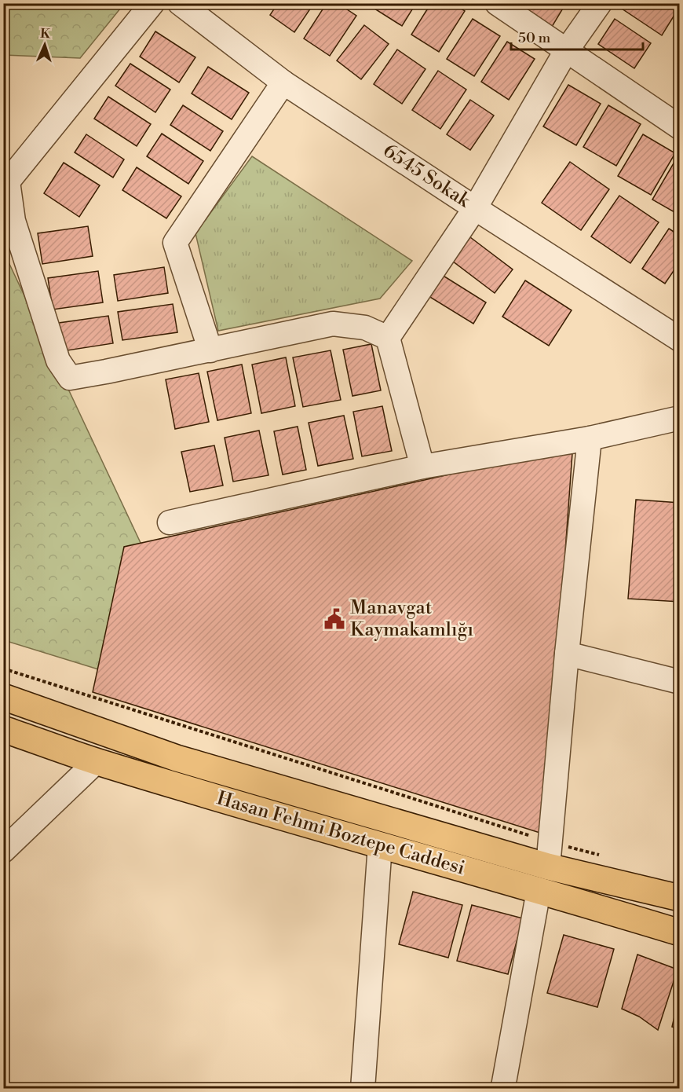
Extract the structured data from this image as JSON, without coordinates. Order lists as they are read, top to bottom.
{
  "streets": {
    "main road": ["Hasan Fehmi Boztepe Caddesi"],
    "street": ["6545 Sokak"]
  },
  "places": {
    "public building": ["Manavgat Kaymakamlığı"]
  },
  "scale_bar": "50 m",
  "north": "top"
}
